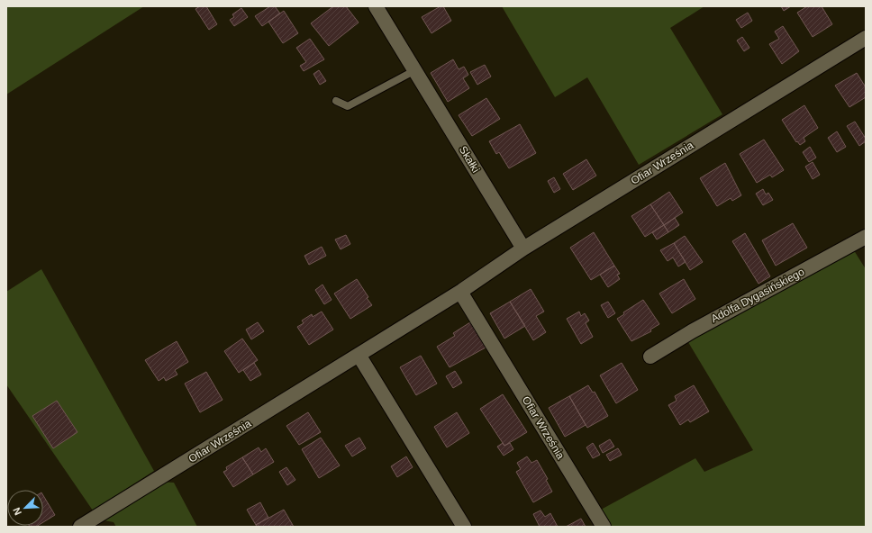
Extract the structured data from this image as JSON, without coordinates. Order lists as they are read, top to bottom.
{
  "streets": {
    "street": ["Skałki", "Ofiar Września", "Adolfa Dygasińskiego"]
  },
  "crossings": [
    ["Skałki", "Ofiar Września"]
  ],
  "north": "bottom left"
}
